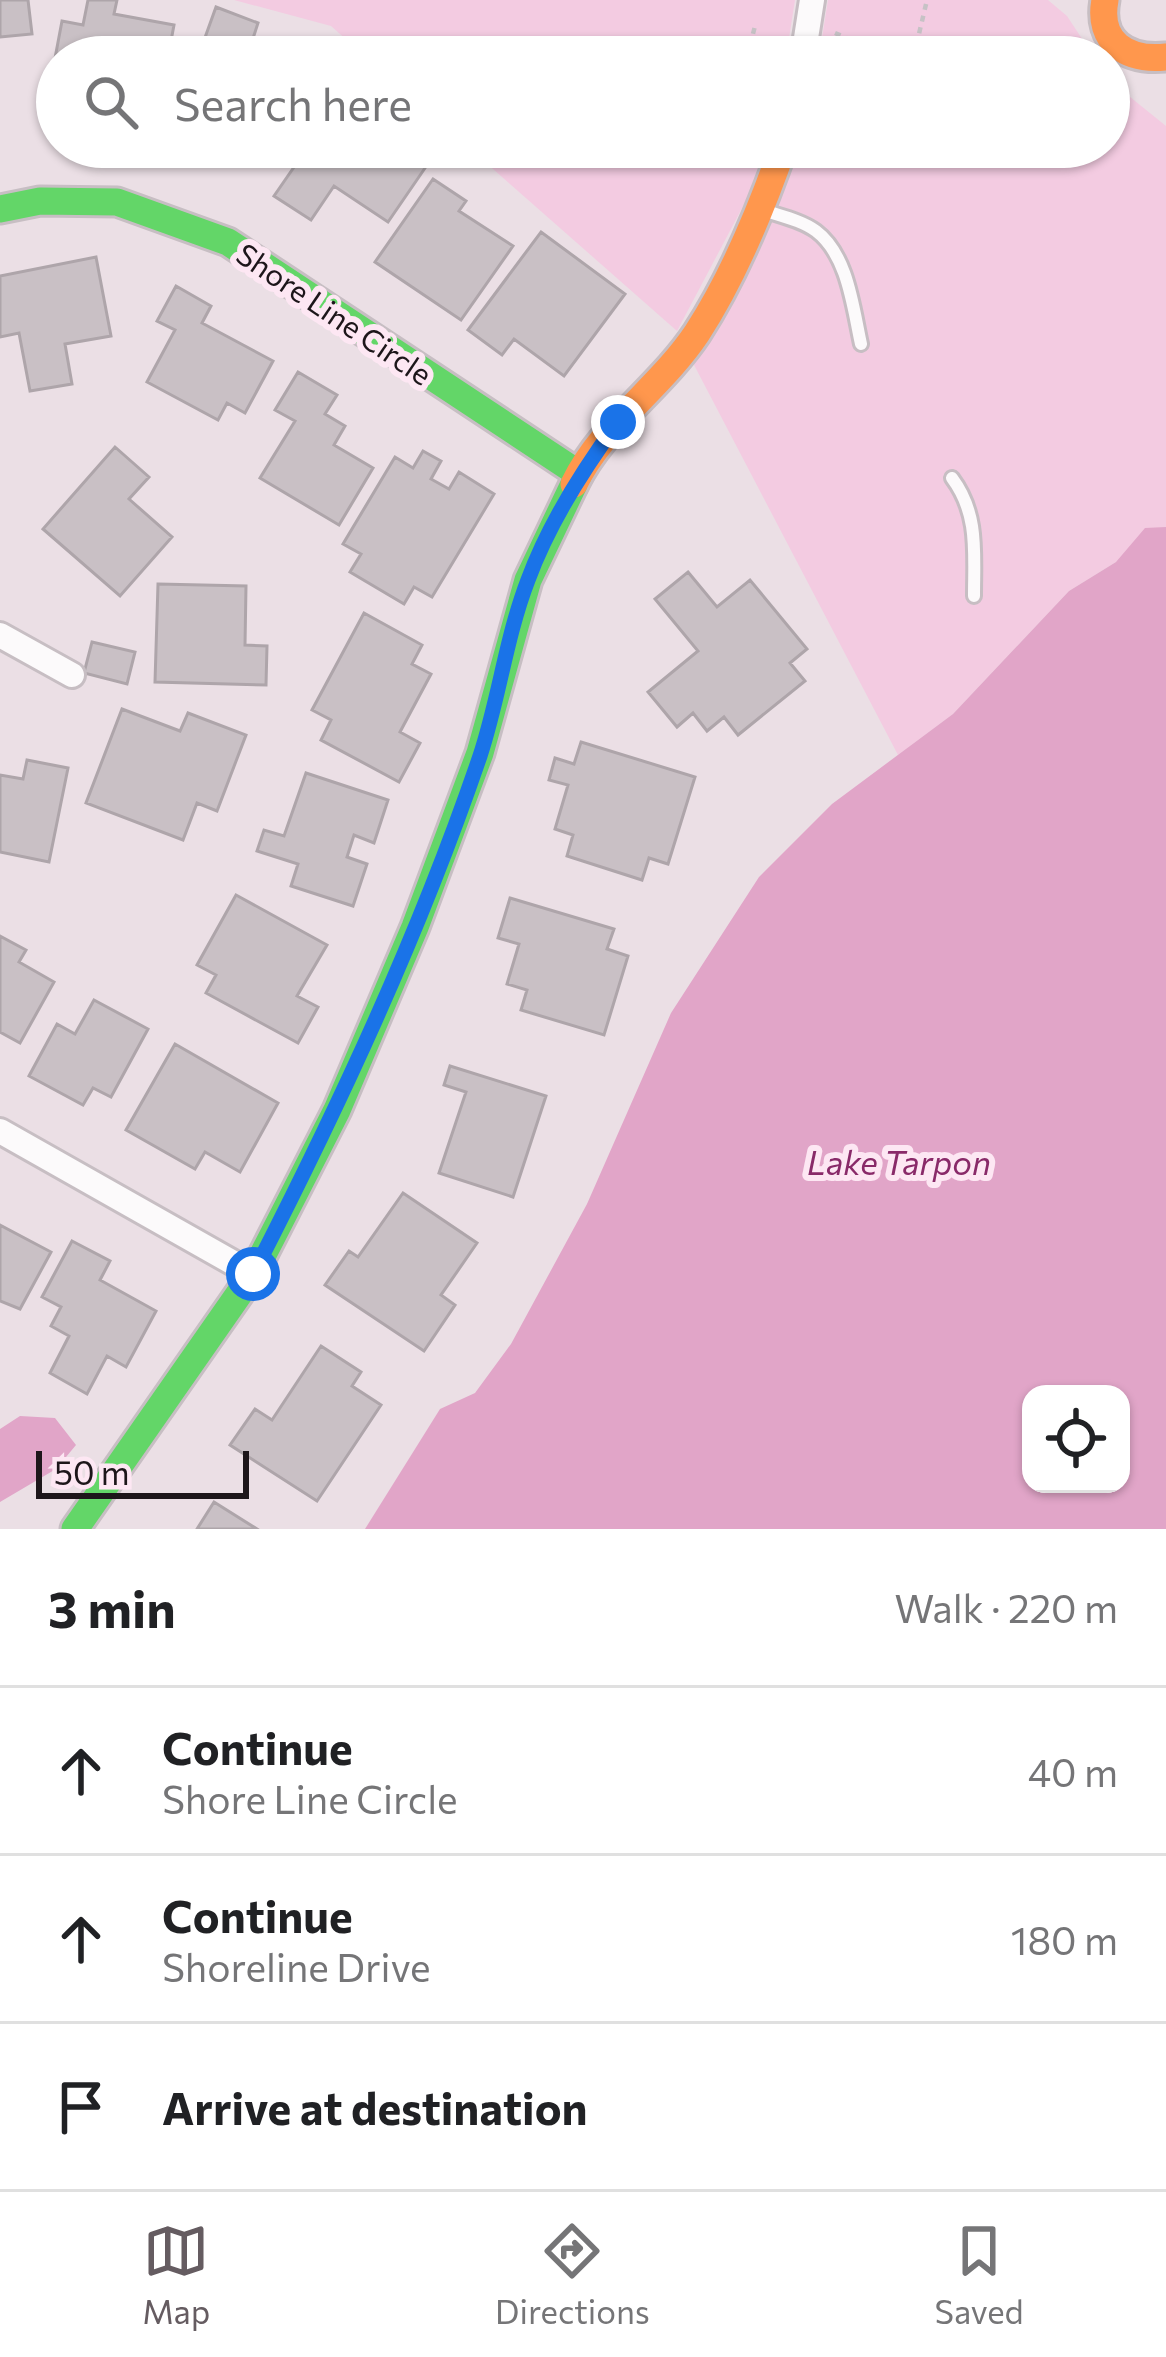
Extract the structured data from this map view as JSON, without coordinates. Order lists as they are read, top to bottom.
{
  "streets": {
    "street": ["Shore Line Circle"]
  },
  "water": ["Lake Tarpon"],
  "scale_bar": "50 m",
  "page": {
    "search": "Search here",
    "scale": "50 m",
    "heading": ["3 min", "Walk · 220 m"],
    "list": [
      ["Continue", "Shore Line Circle", "40 m"],
      ["Continue", "Shoreline Drive", "180 m"],
      "Arrive at destination"
    ],
    "nav": ["Map", "Directions", "Saved"]
  }
}
